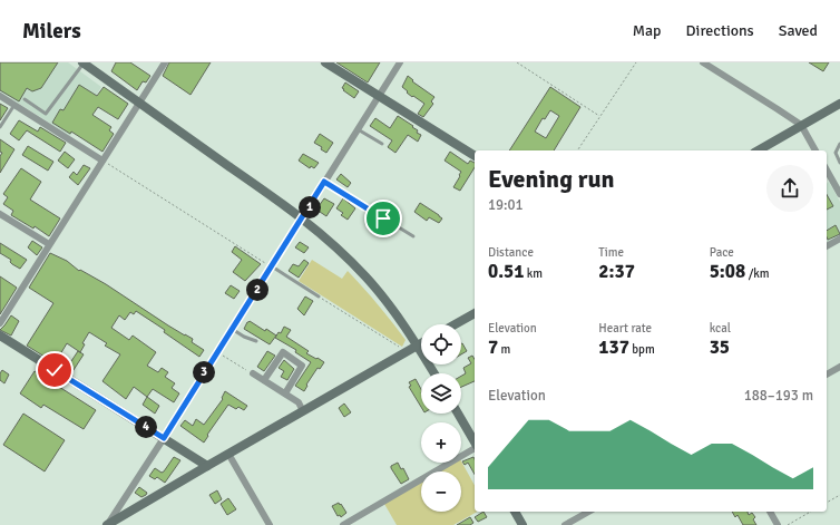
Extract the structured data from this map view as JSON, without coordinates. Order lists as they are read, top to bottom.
{
  "page": {
    "header": "Milers",
    "nav": ["Map", "Directions", "Saved"],
    "heading": ["Evening run", "19:01"],
    "pins": [
      "1",
      "2",
      "3",
      "4"
    ],
    "stats": [
      ["Distance", "0.51 km"],
      ["Time", "2:37"],
      ["Pace", "5:08 /km"],
      ["Elevation", "7 m"],
      ["Heart rate", "137 bpm"],
      ["kcal", "35"]
    ],
    "map_buttons": ["+", "−"],
    "chart": ["Elevation", "188–193 m"]
  }
}
